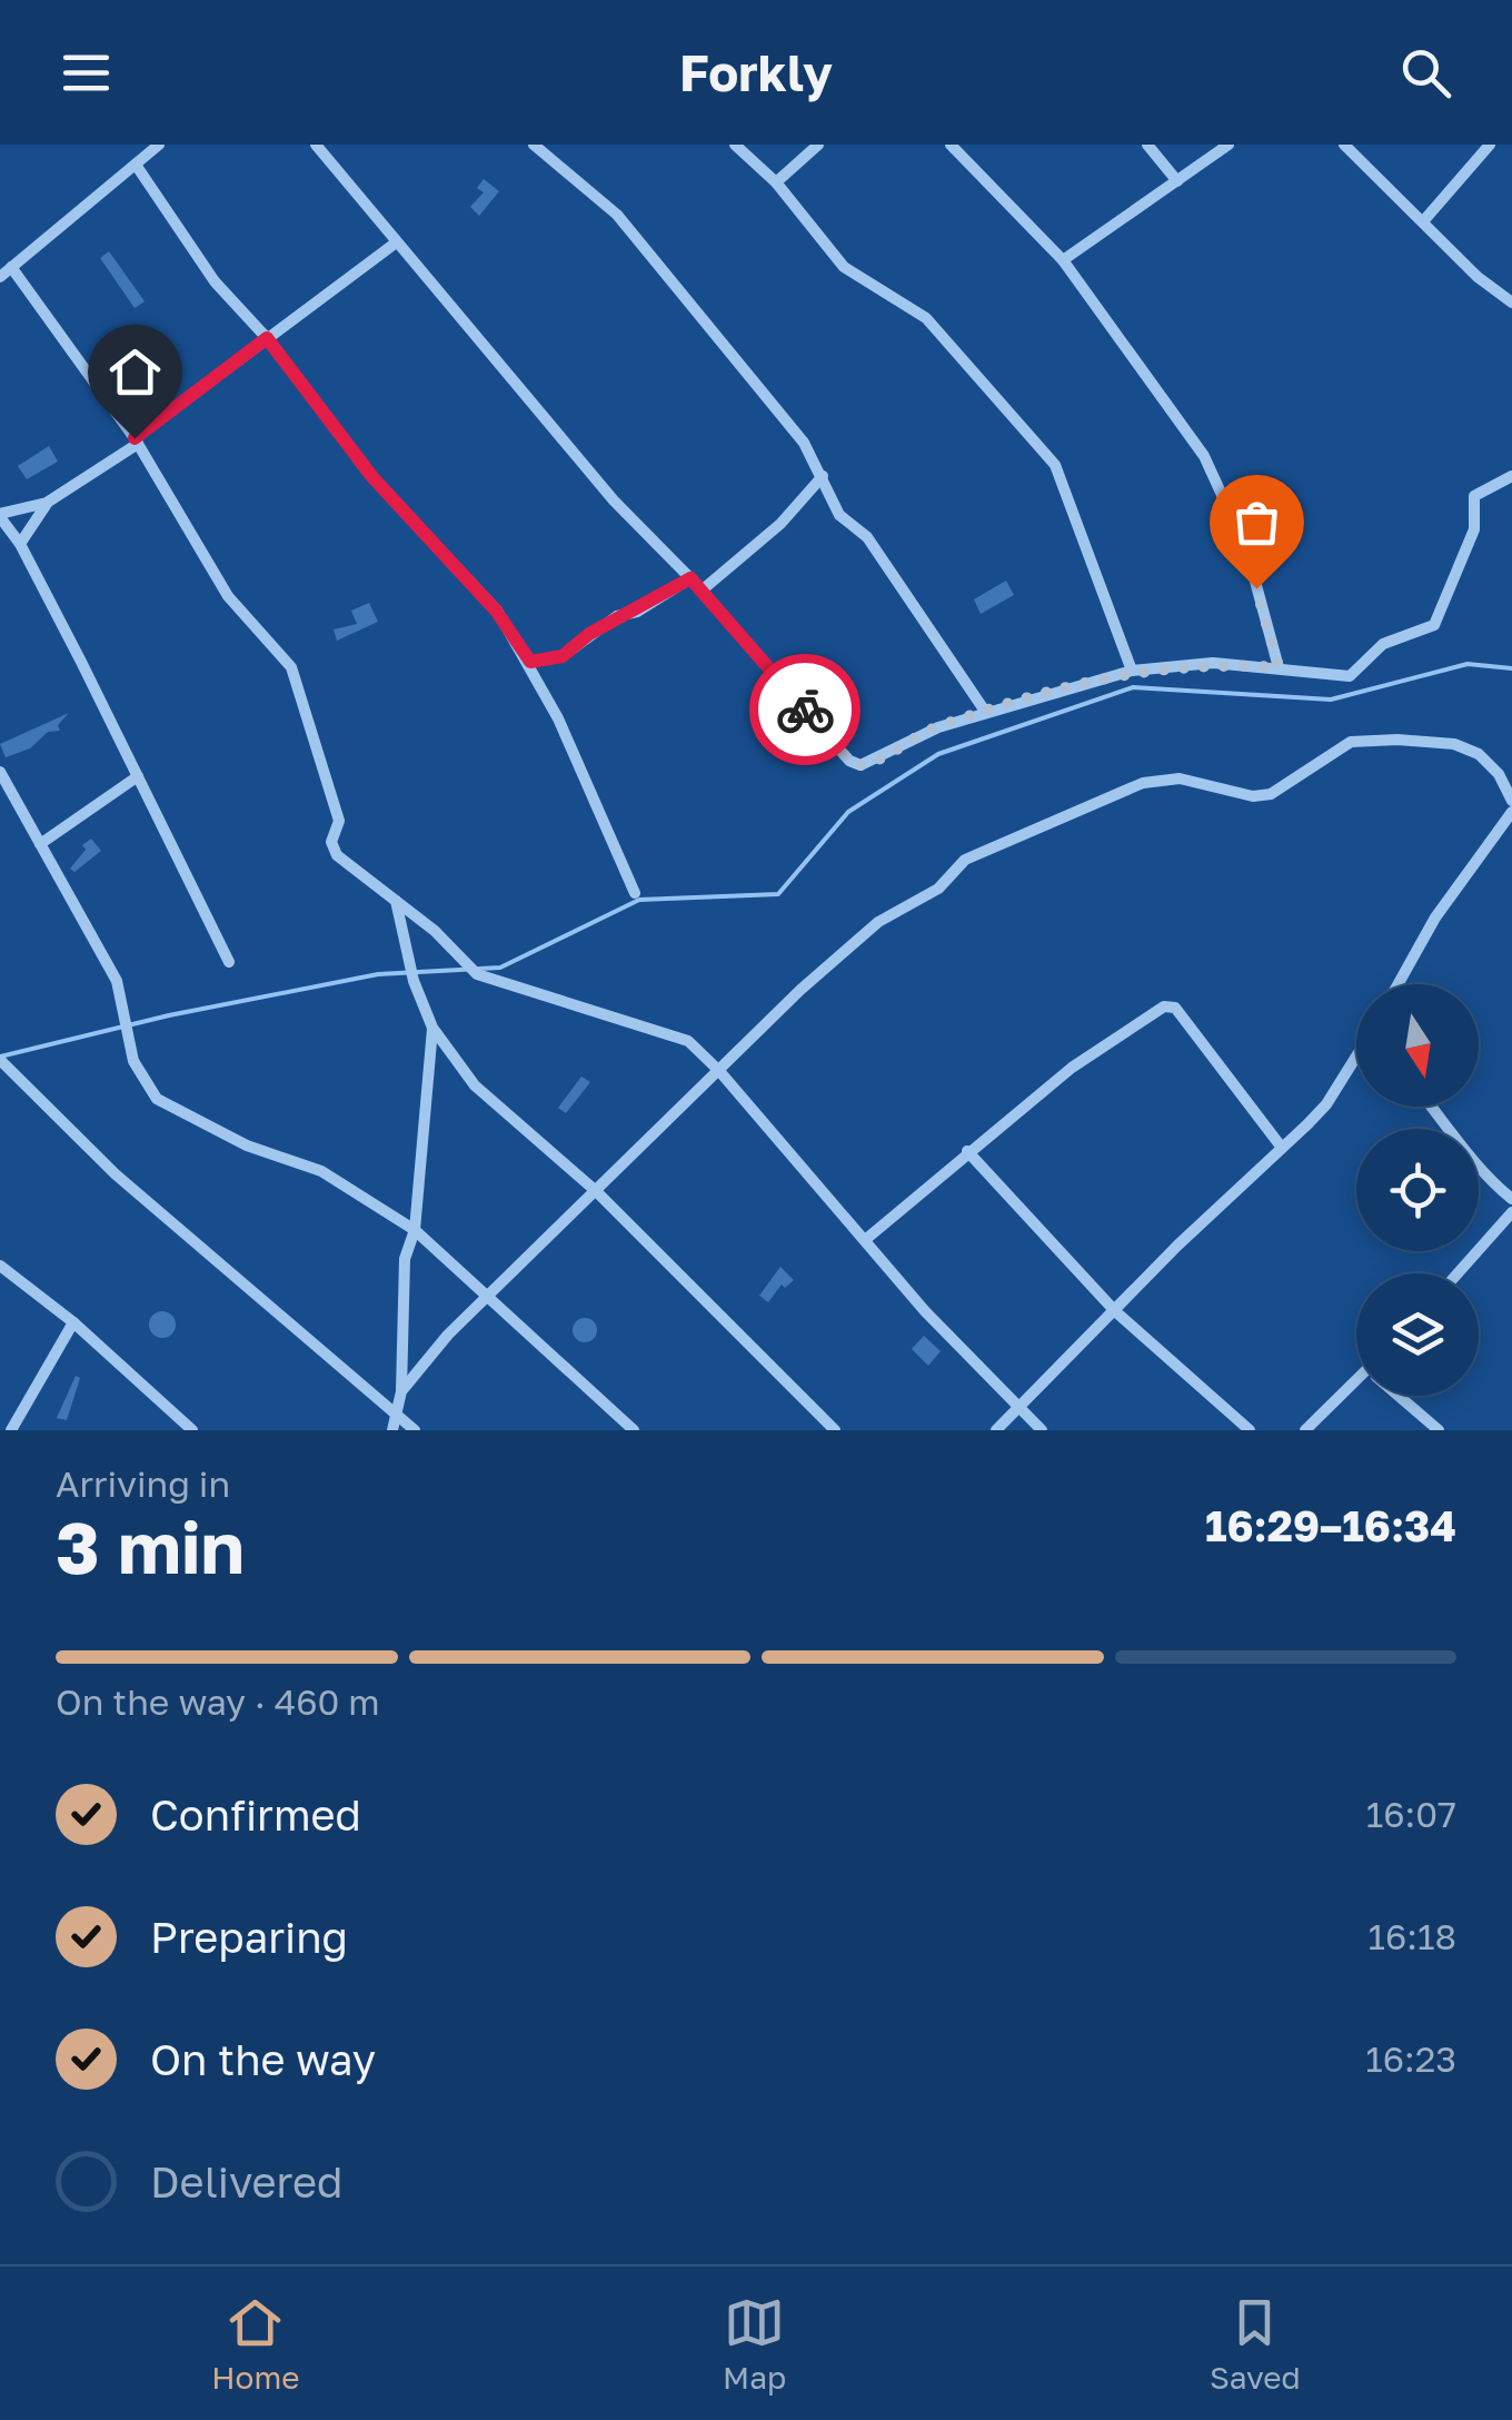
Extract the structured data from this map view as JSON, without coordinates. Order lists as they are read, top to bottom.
{
  "north": "bottom",
  "page": {
    "header": "Forkly",
    "heading": ["3 min", "Arriving in", "16:29–16:34"],
    "bar": "On the way · 460 m",
    "list": [
      ["Confirmed", "16:07"],
      ["Preparing", "16:18"],
      ["On the way", "16:23"],
      "Delivered"
    ],
    "tabs": ["Home", "Map", "Saved"]
  }
}
